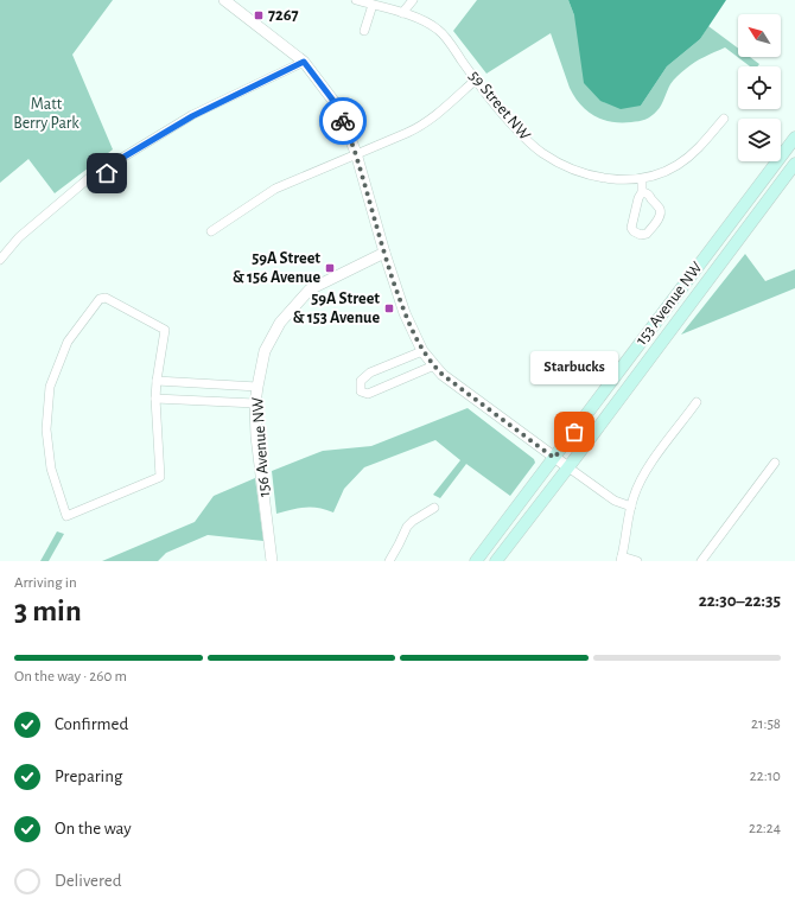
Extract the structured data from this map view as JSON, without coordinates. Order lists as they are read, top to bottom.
{
  "streets": {
    "main road": ["153 Avenue NW"],
    "street": ["59 Street NW", "156 Avenue NW"]
  },
  "parks": ["Matt Berry Park"],
  "places": {
    "transit": ["7267", "59A Street & 156 Avenue", "59A Street & 153 Avenue"],
    "other": ["Starbucks"]
  },
  "north": "top left",
  "page": {
    "bubble": "Starbucks",
    "heading": ["3 min", "Arriving in", "22:30–22:35"],
    "bar": "On the way · 260 m",
    "list": [
      ["Confirmed", "21:58"],
      ["Preparing", "22:10"],
      ["On the way", "22:24"],
      "Delivered"
    ]
  }
}
